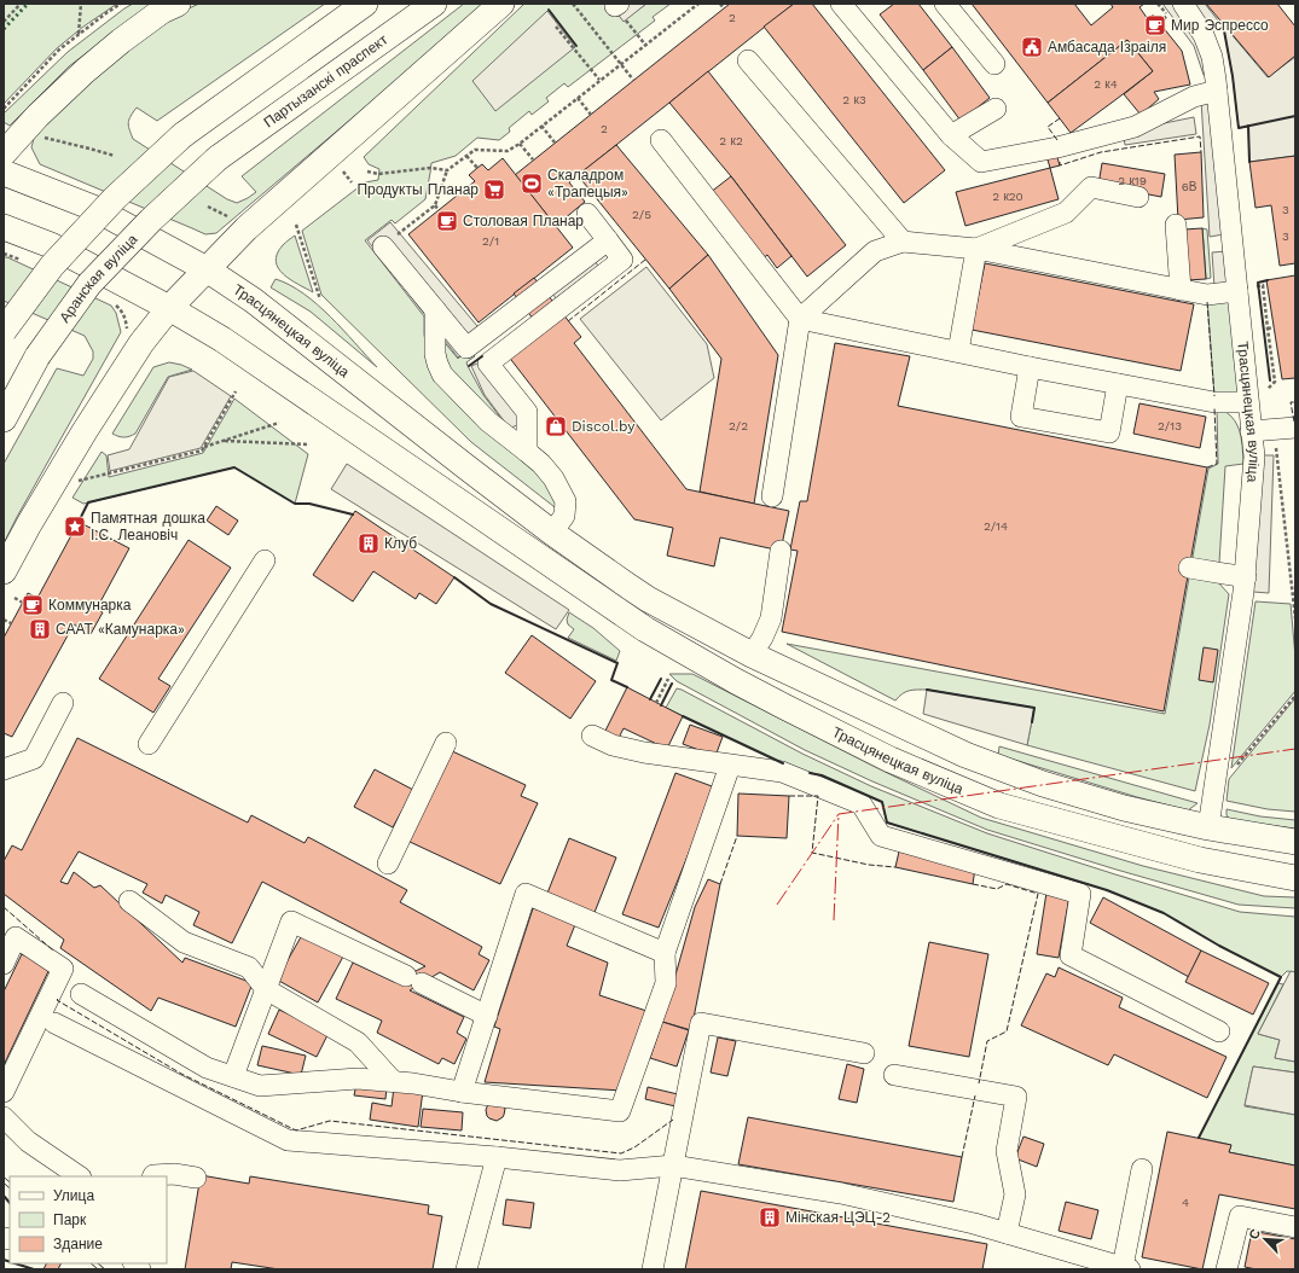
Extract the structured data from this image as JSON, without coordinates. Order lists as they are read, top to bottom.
{
  "streets": {
    "main road": ["Партызанскі праспект", "Аранская вуліца", "Трасцянецкая вуліца"]
  },
  "crossings": [
    ["Партызанскі праспект", "Аранская вуліца"]
  ],
  "places": {
    "cafe": ["Мир Эспрессо", "Столовая Планар", "Коммунарка"],
    "public building": ["Амбасада Ізраіля"],
    "sports": ["Скаладром «Трапецыя»"],
    "supermarket": ["Продукты Планар"],
    "shop": ["Discol.by"],
    "place": ["Памятная дошка І.С. Леановіч"],
    "building": ["Клуб", "СААТ «Камунарка»", "Мінская ЦЭЦ-2"]
  },
  "house_numbers": [
    "2",
    "2 к4",
    "2 к3",
    "2",
    "2 к2",
    "2 к19",
    "6В",
    "2 к20",
    "3",
    "2/5",
    "3",
    "2/1",
    "2/2",
    "2/13",
    "2/14",
    "4"
  ],
  "legend": ["Улица", "Парк", "Здание"],
  "north": "top left"
}
